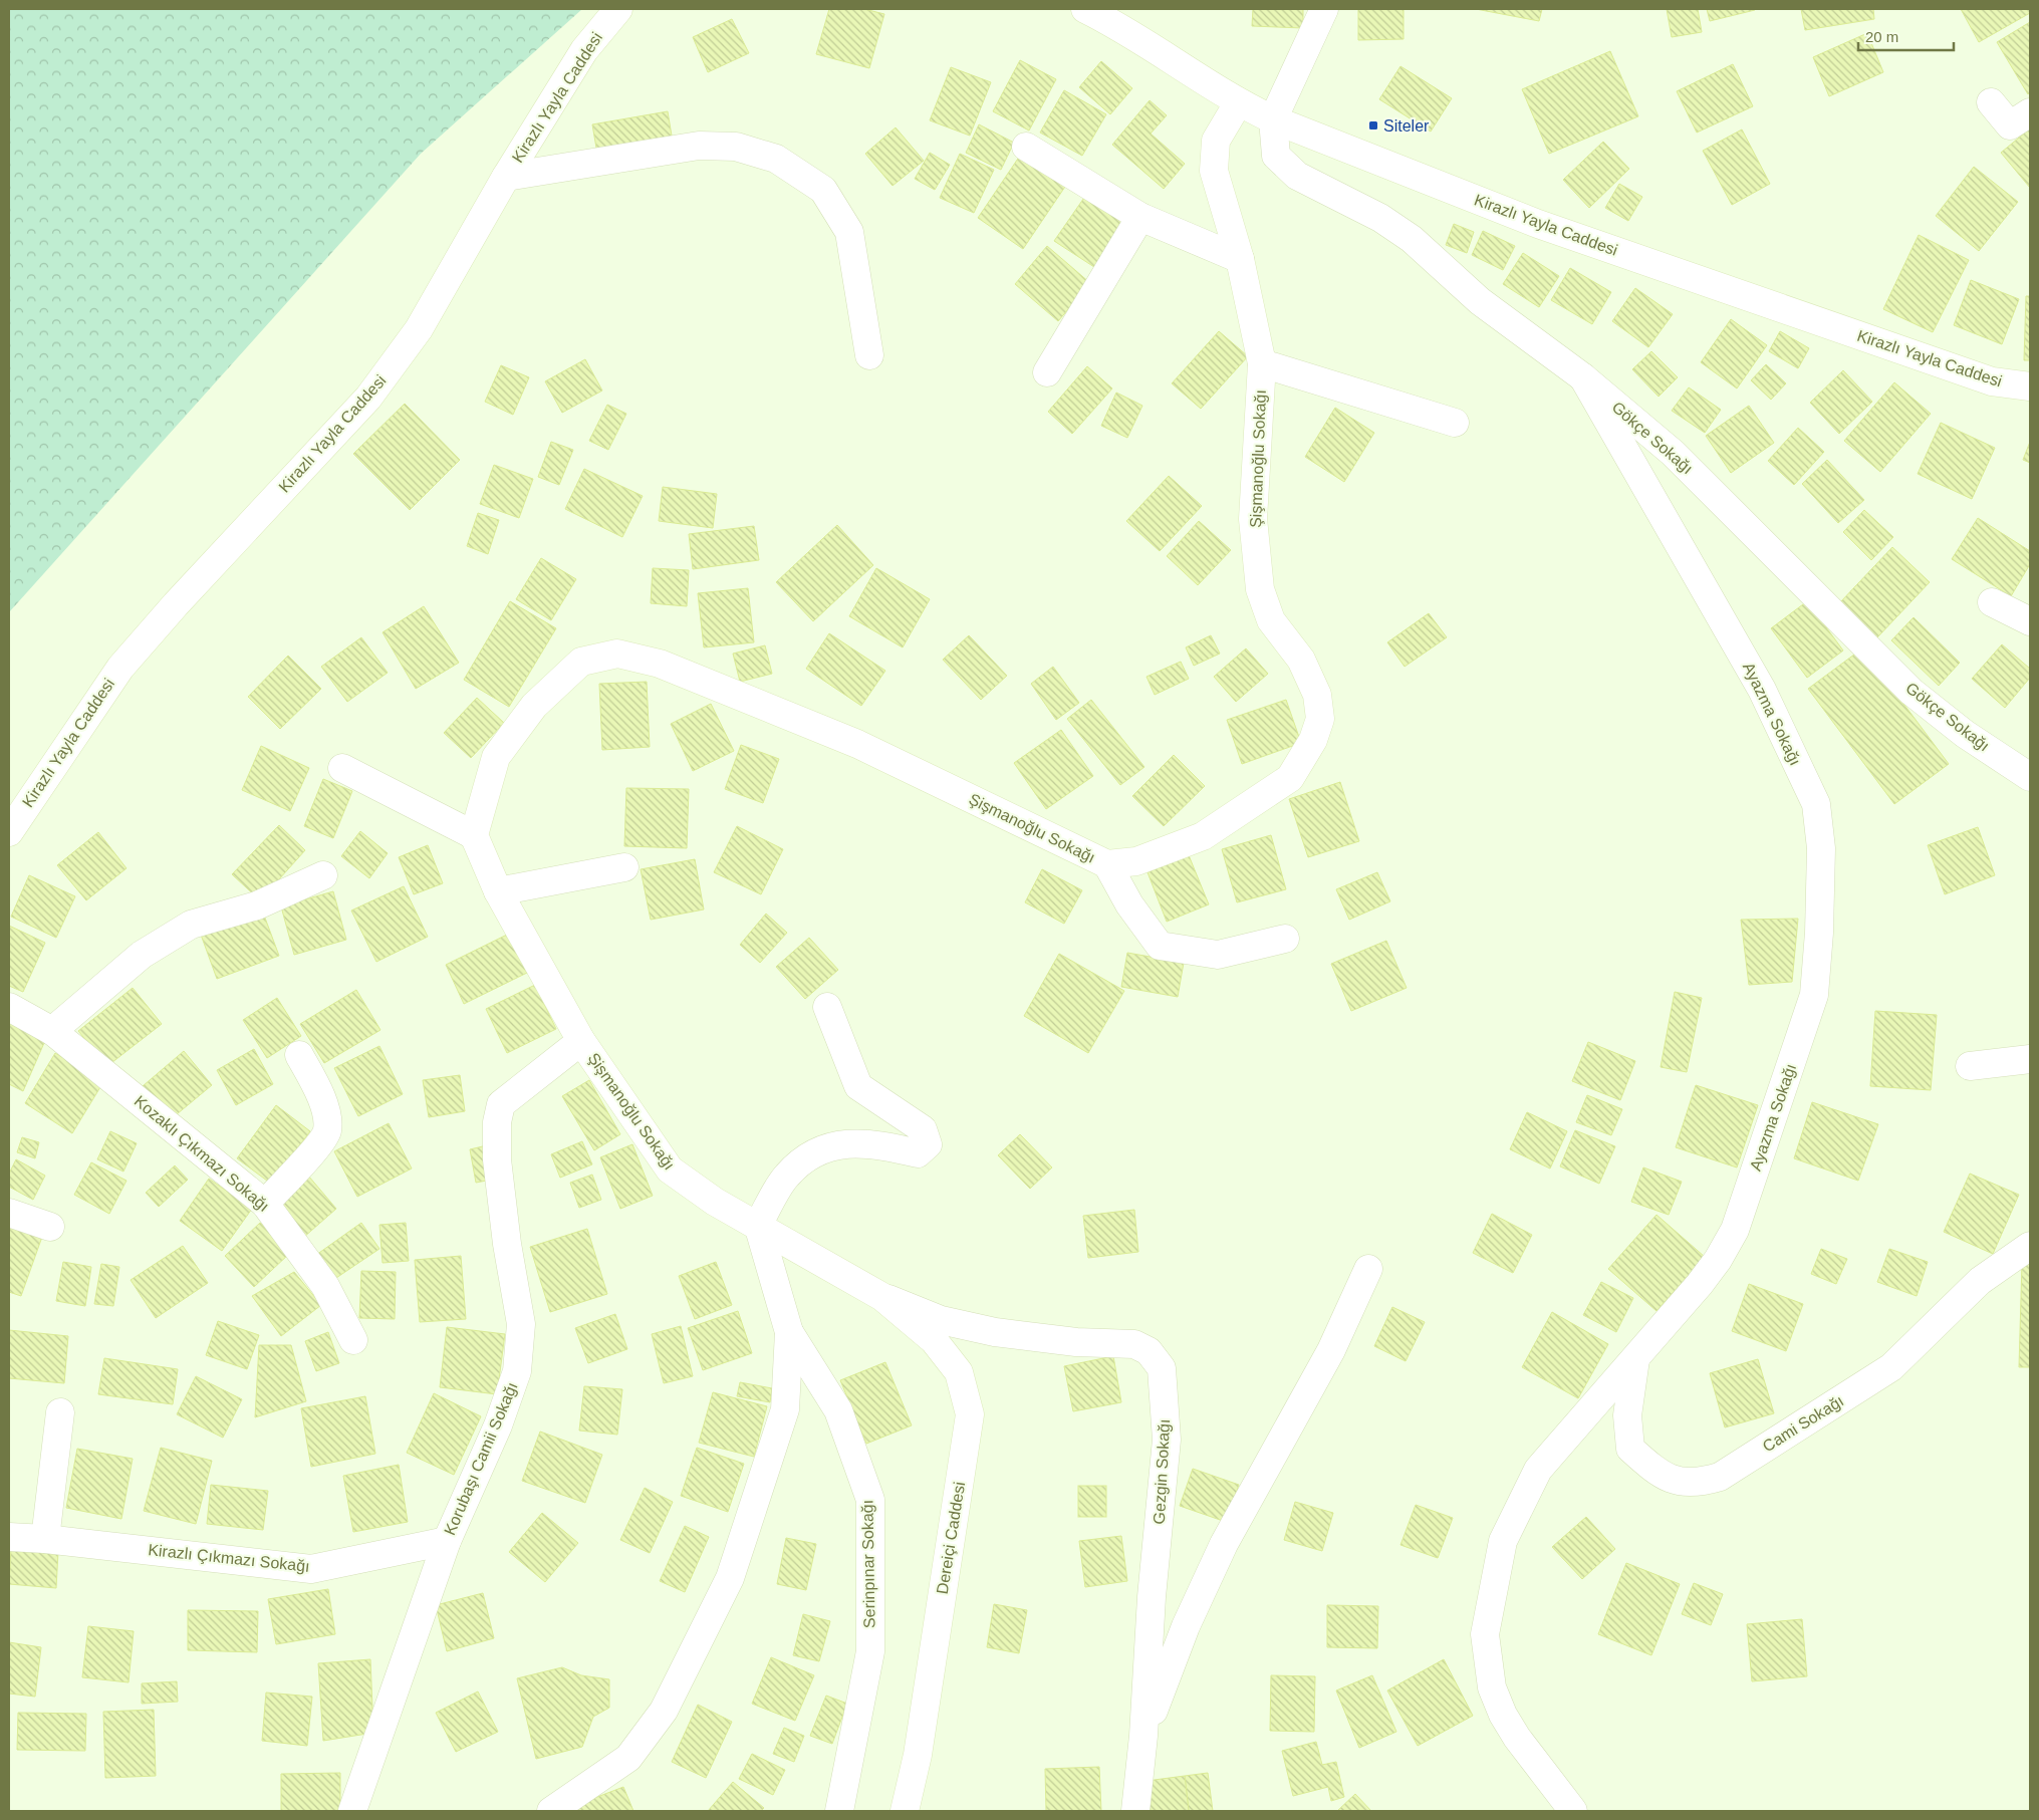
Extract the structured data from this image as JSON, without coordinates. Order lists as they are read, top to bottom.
{
  "streets": {
    "street": [
      "Kirazlı Yayla Caddesi",
      "Gökçe Sokağı",
      "Şişmanoğlu Sokağı",
      "Ayazma Sokağı",
      "Kozaklı Çıkmazı Sokağı",
      "Cami Sokağı",
      "Korubaşı Camii Sokağı",
      "Gezgin Sokağı",
      "Dereiçi Caddesi",
      "Kirazlı Çıkmazı Sokağı",
      "Serinpınar Sokağı"
    ]
  },
  "crossings": [
    ["Kirazlı Yayla Caddesi", "Gökçe Sokağı"],
    ["Kirazlı Yayla Caddesi", "Şişmanoğlu Sokağı"],
    ["Gökçe Sokağı", "Ayazma Sokağı"],
    ["Şişmanoğlu Sokağı", "Korubaşı Camii Sokağı"],
    ["Şişmanoğlu Sokağı", "Gezgin Sokağı"],
    ["Şişmanoğlu Sokağı", "Dereiçi Caddesi"],
    ["Ayazma Sokağı", "Cami Sokağı"],
    ["Korubaşı Camii Sokağı", "Kirazlı Çıkmazı Sokağı"],
    ["Gezgin Sokağı", "Dereiçi Caddesi"]
  ],
  "places": {
    "transit": ["Siteler"]
  },
  "scale_bar": "20 m"
}
